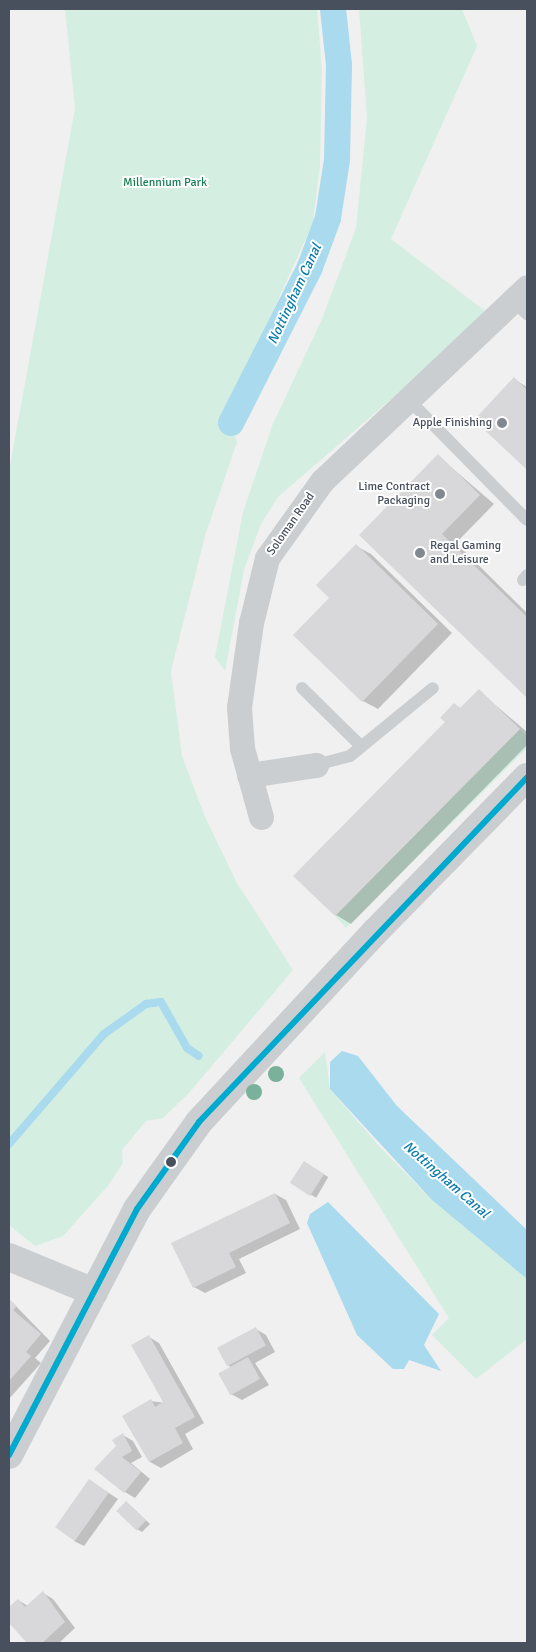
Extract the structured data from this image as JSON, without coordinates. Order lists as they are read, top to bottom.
{
  "streets": {
    "street": ["Soloman Road"]
  },
  "water": ["Nottingham Canal"],
  "parks": ["Millennium Park"],
  "places": ["Apple Finishing", "Lime Contract Packaging", "Regal Gaming and Leisure"]
}
